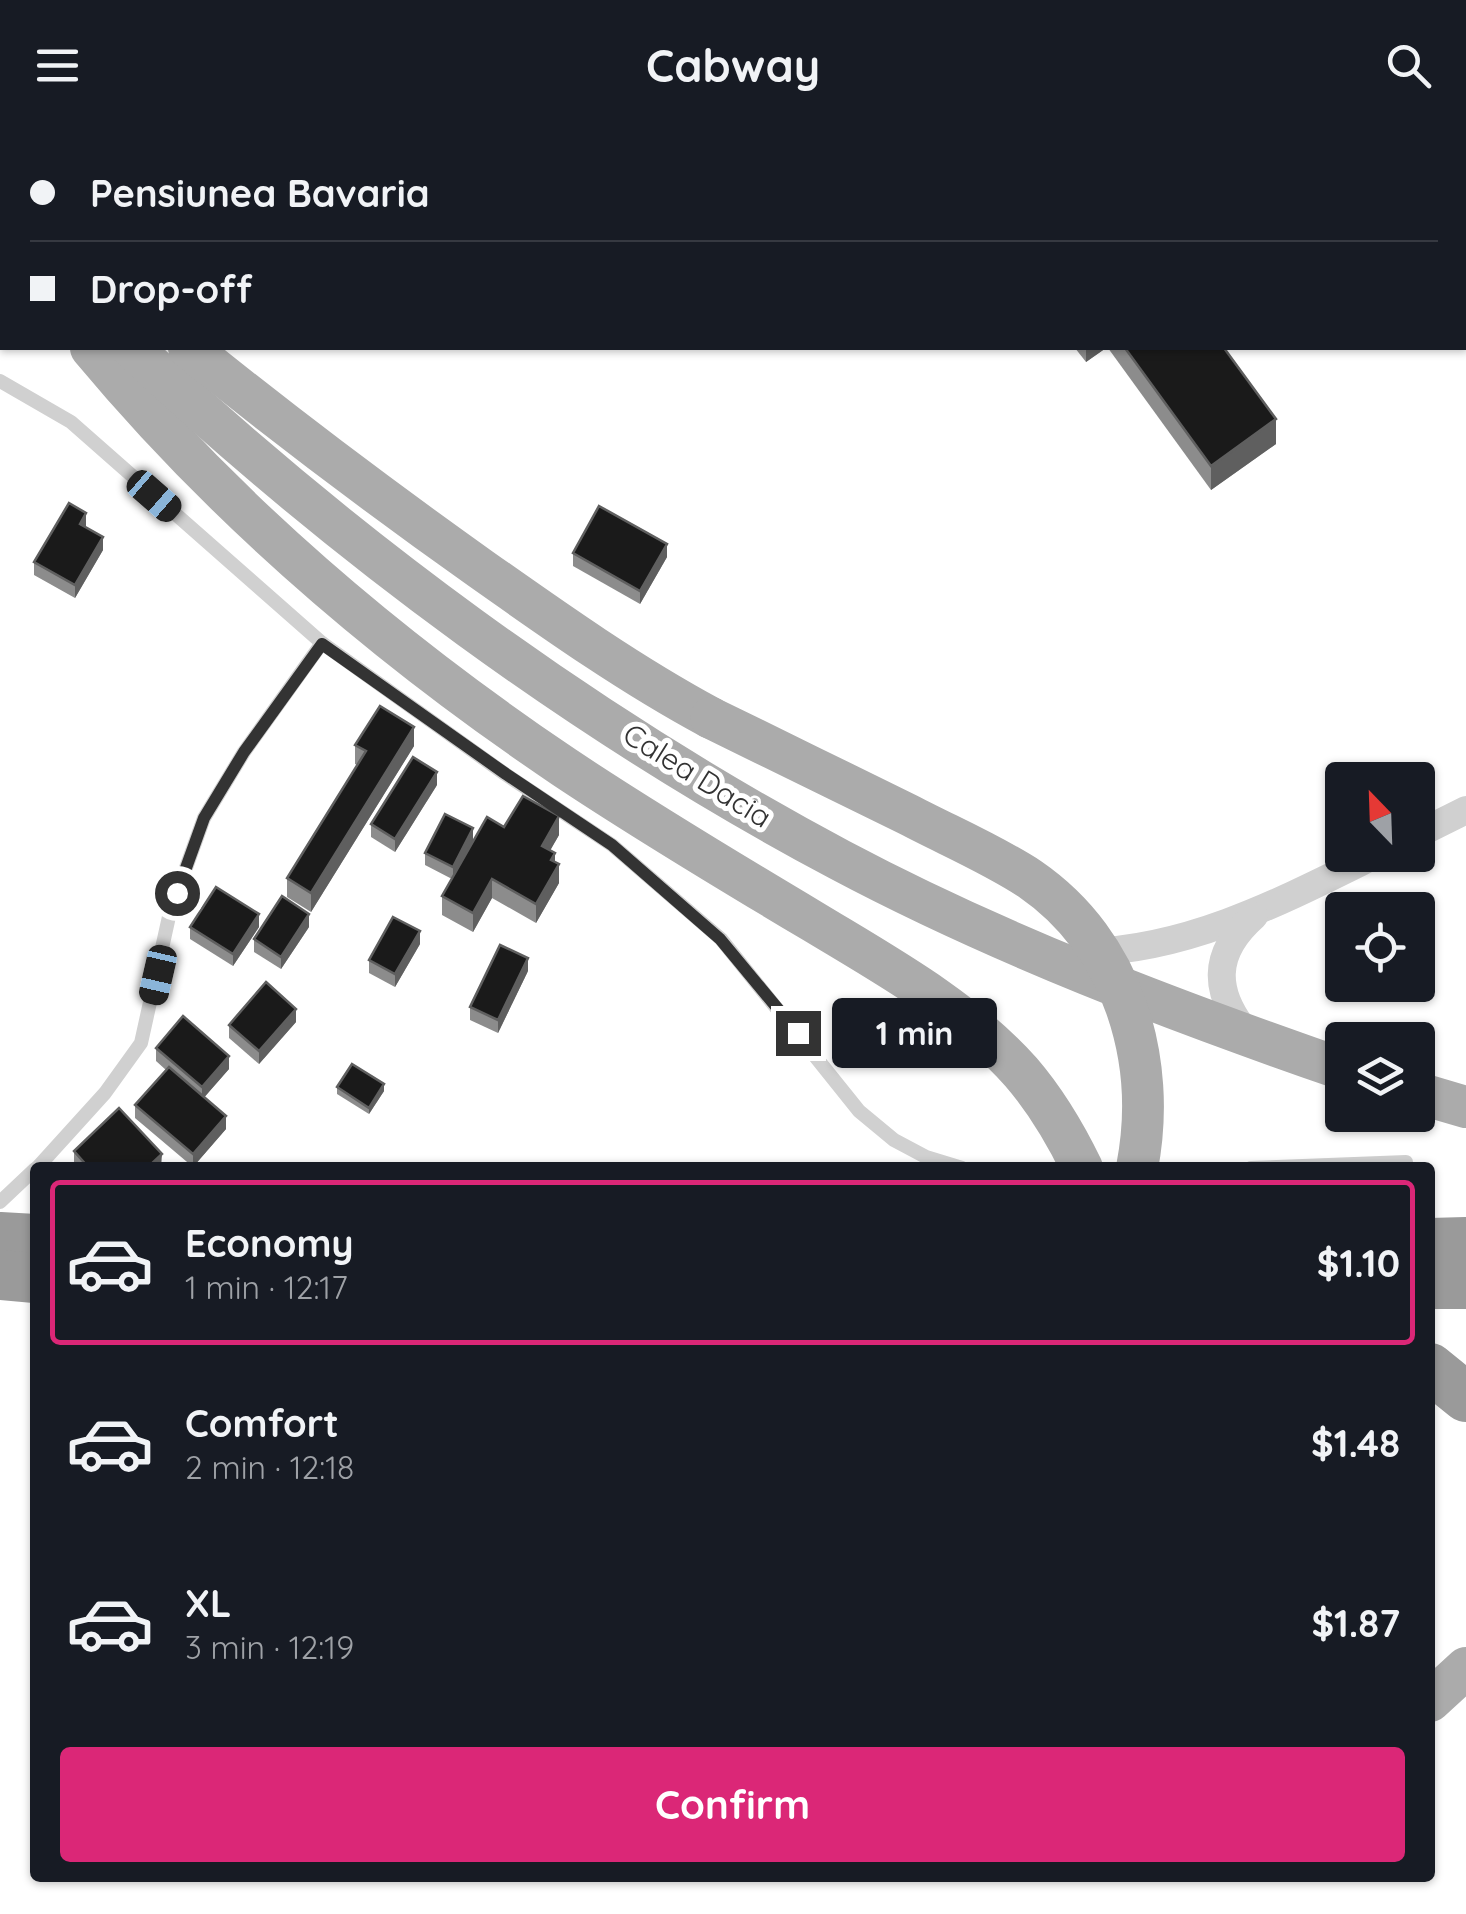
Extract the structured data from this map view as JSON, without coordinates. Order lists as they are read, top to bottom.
{
  "streets": {
    "main road": ["Calea Dacia"]
  },
  "north": "top left",
  "page": {
    "header": "Cabway",
    "banner": ["Pensiunea Bavaria", "Drop-off"],
    "bubble": "1 min",
    "list": [
      {
        "name": "Economy",
        "note": "1 min · 12:17",
        "value": "$1.10"
      },
      {
        "name": "Comfort",
        "note": "2 min · 12:18",
        "value": "$1.48"
      },
      {
        "name": "XL",
        "note": "3 min · 12:19",
        "value": "$1.87"
      }
    ],
    "buttons": "Confirm"
  }
}
